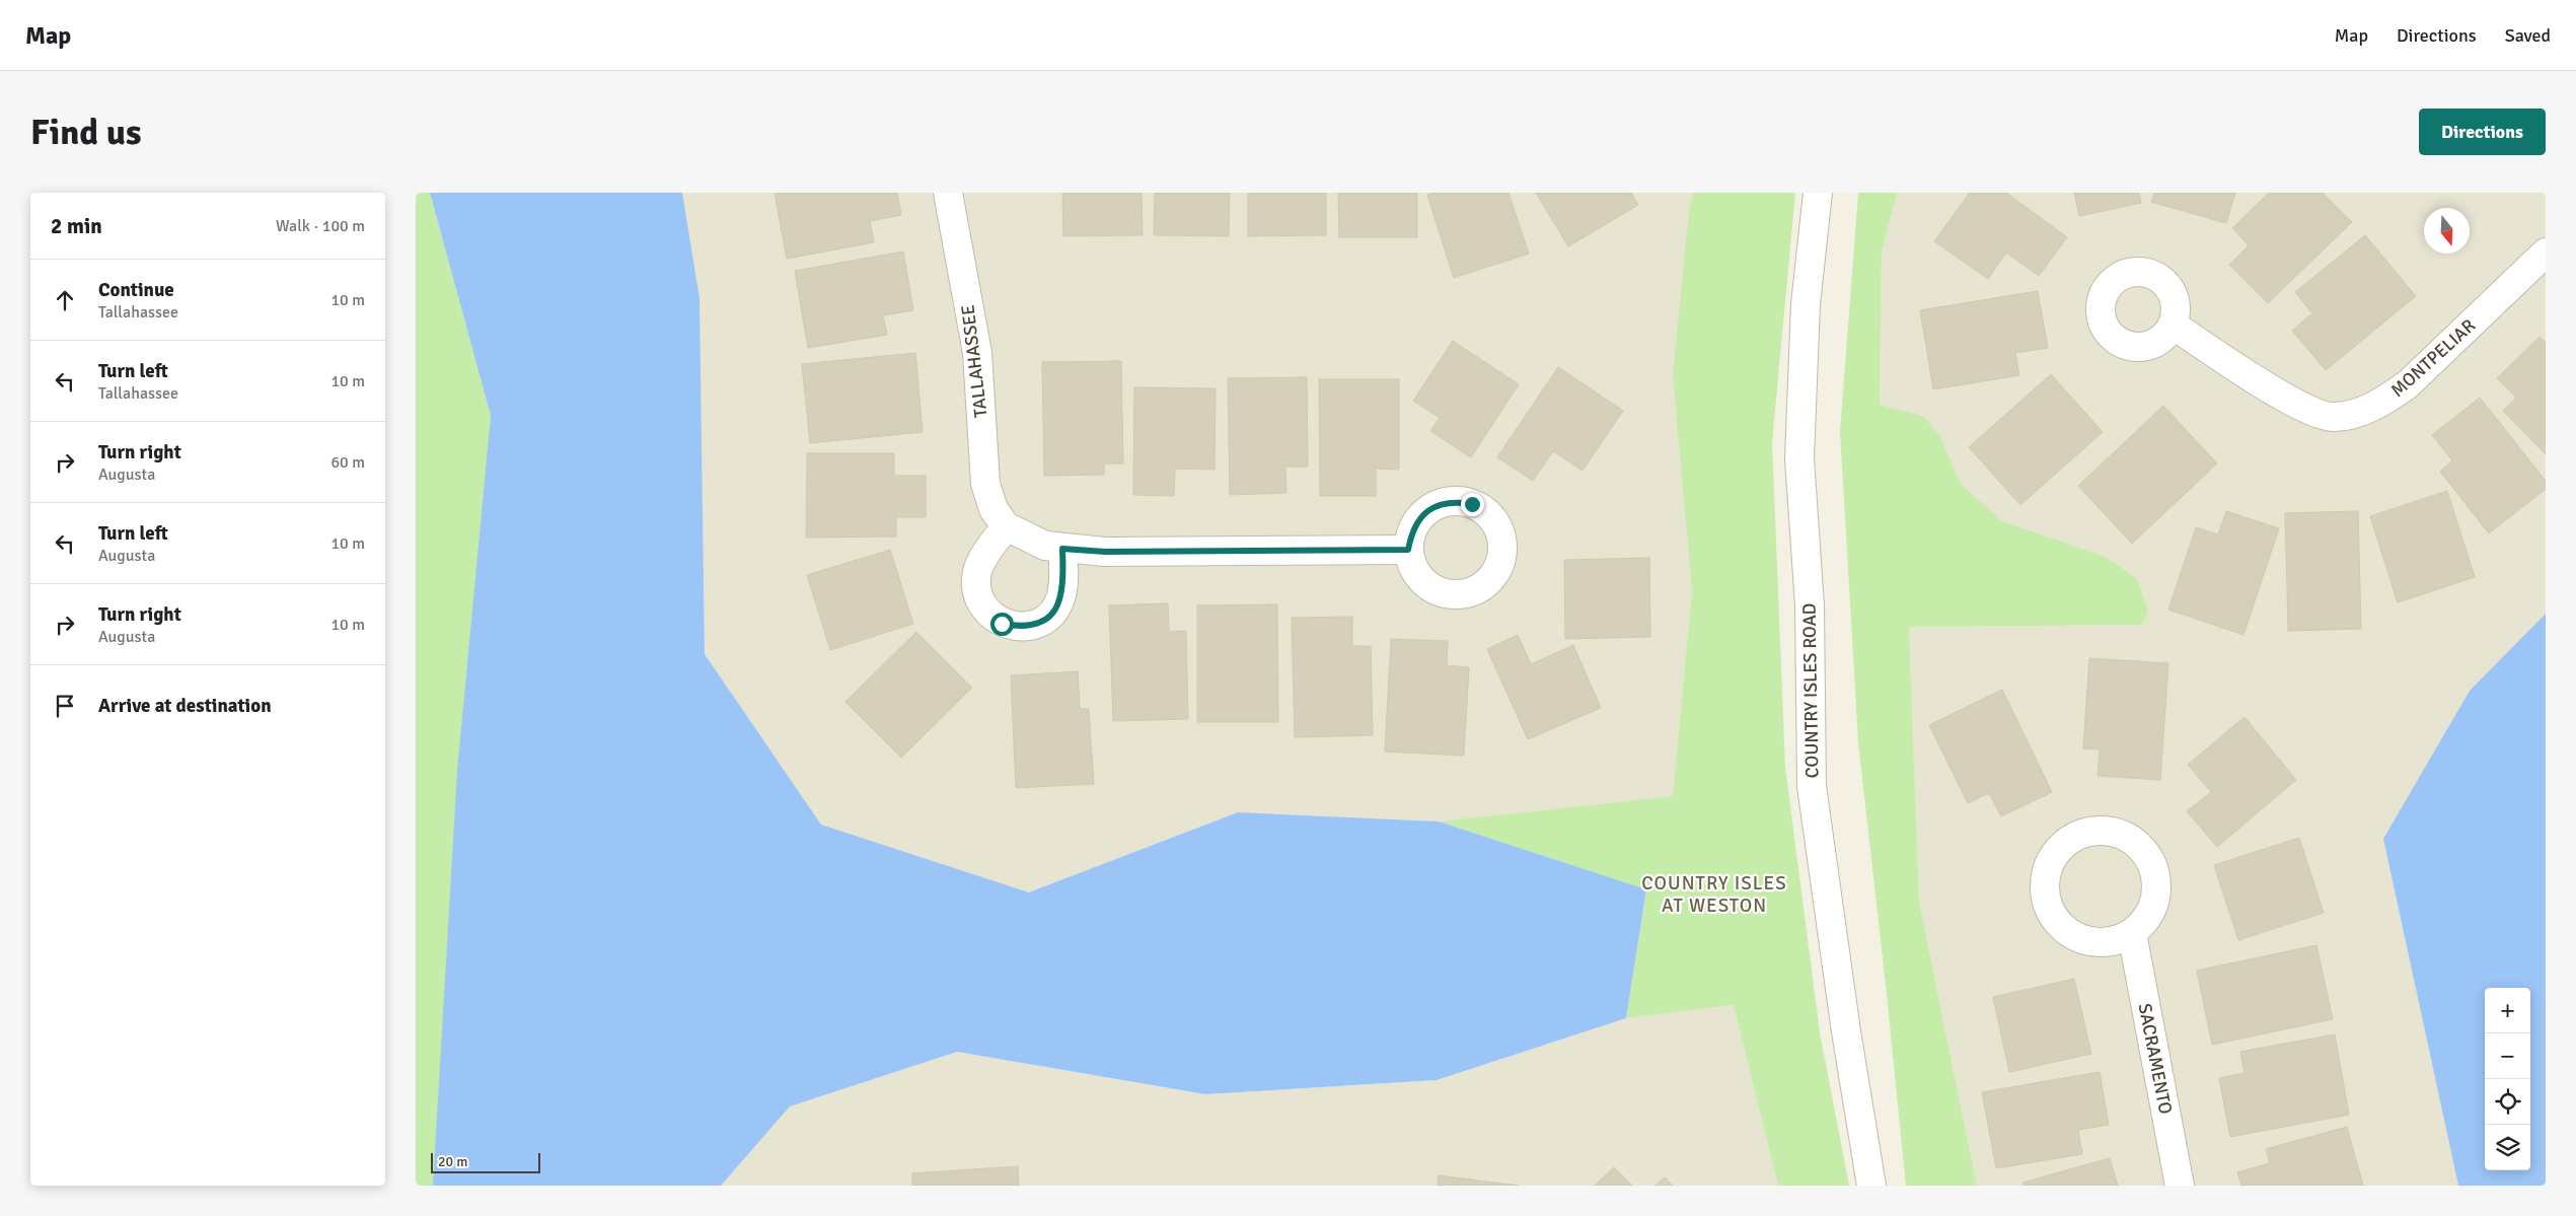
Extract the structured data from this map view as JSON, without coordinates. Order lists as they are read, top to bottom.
{
  "streets": {
    "street": [
      "MONTPELIAR",
      "TALLAHASSEE",
      "COUNTRY ISLES ROAD",
      "SACRAMENTO"
    ]
  },
  "districts": ["COUNTRY ISLES AT WESTON"],
  "scale_bar": "20 m",
  "north": "bottom",
  "page": {
    "header": "Map",
    "nav": ["Map", "Directions", "Saved"],
    "buttons": "Directions",
    "title": "Find us",
    "heading": ["2 min", "Walk · 100 m"],
    "list": [
      ["Continue", "Tallahassee", "10 m"],
      ["Turn left", "Tallahassee", "10 m"],
      ["Turn right", "Augusta", "60 m"],
      ["Turn left", "Augusta", "10 m"],
      ["Turn right", "Augusta", "10 m"],
      "Arrive at destination"
    ],
    "map_buttons": ["+", "−"],
    "scale": "20 m"
  }
}
